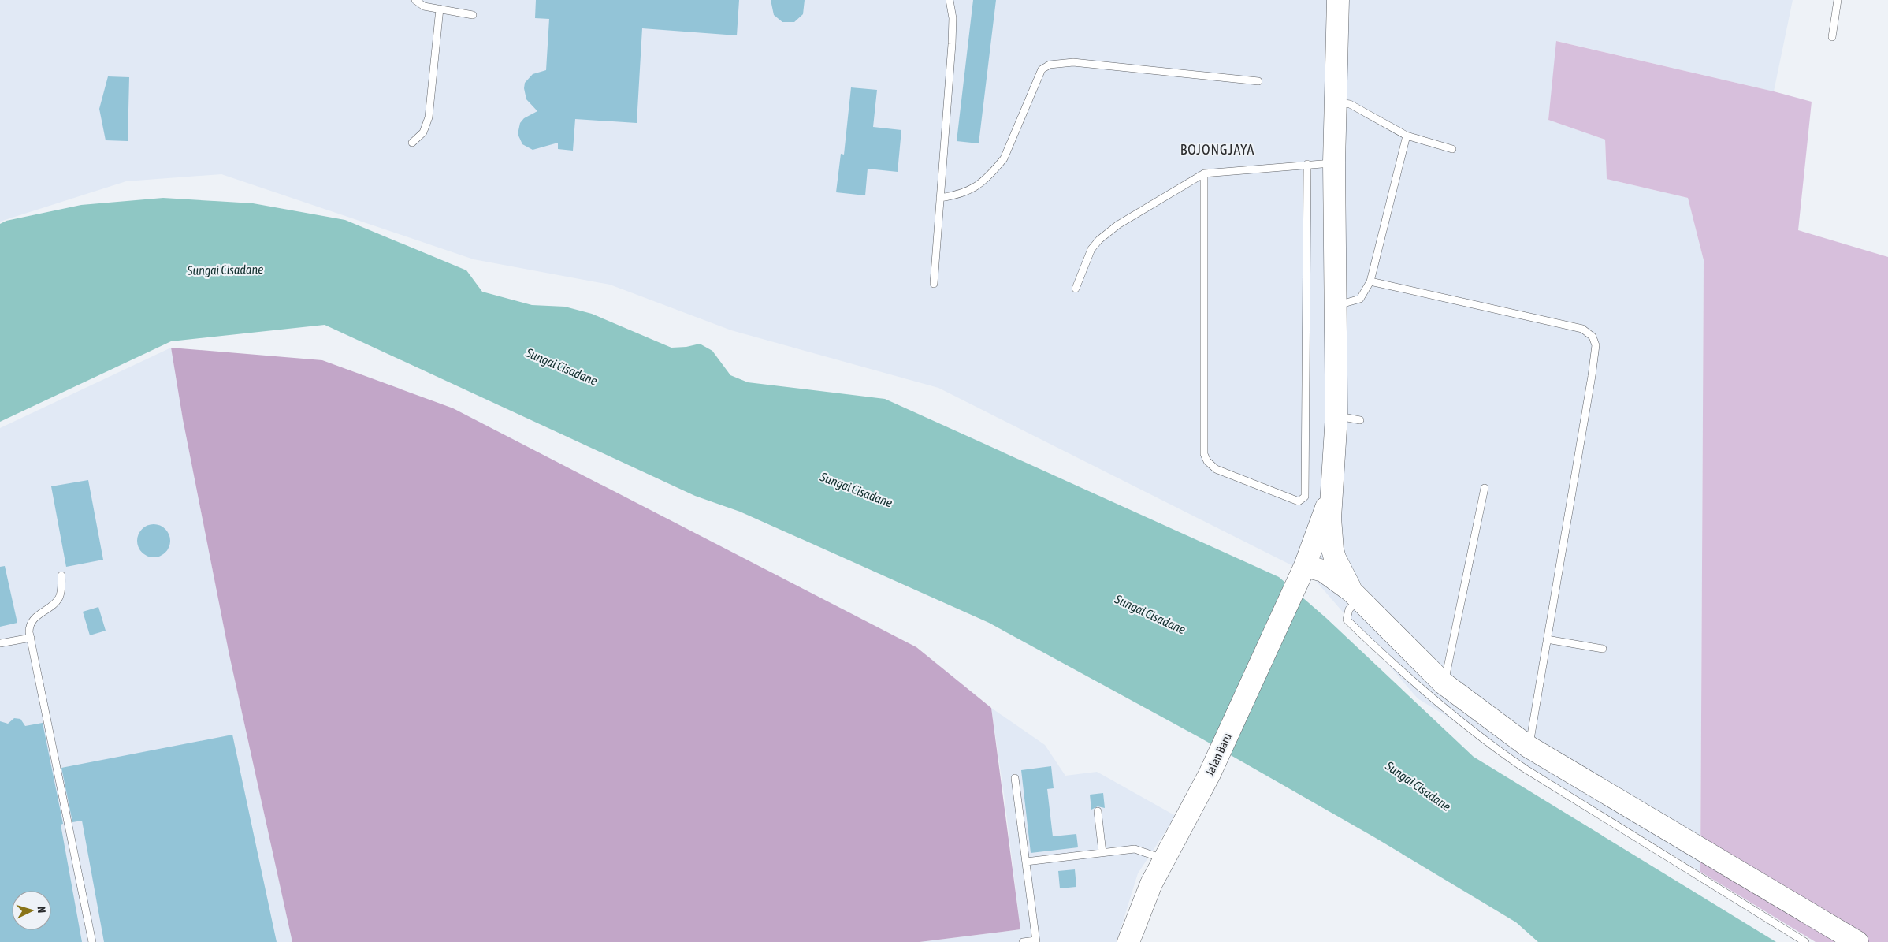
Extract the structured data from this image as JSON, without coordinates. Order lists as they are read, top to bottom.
{
  "streets": {
    "main road": ["Jalan Baru"]
  },
  "districts": ["BOJONGJAYA"],
  "water": ["Sungai Cisadane"],
  "north": "right"
}
